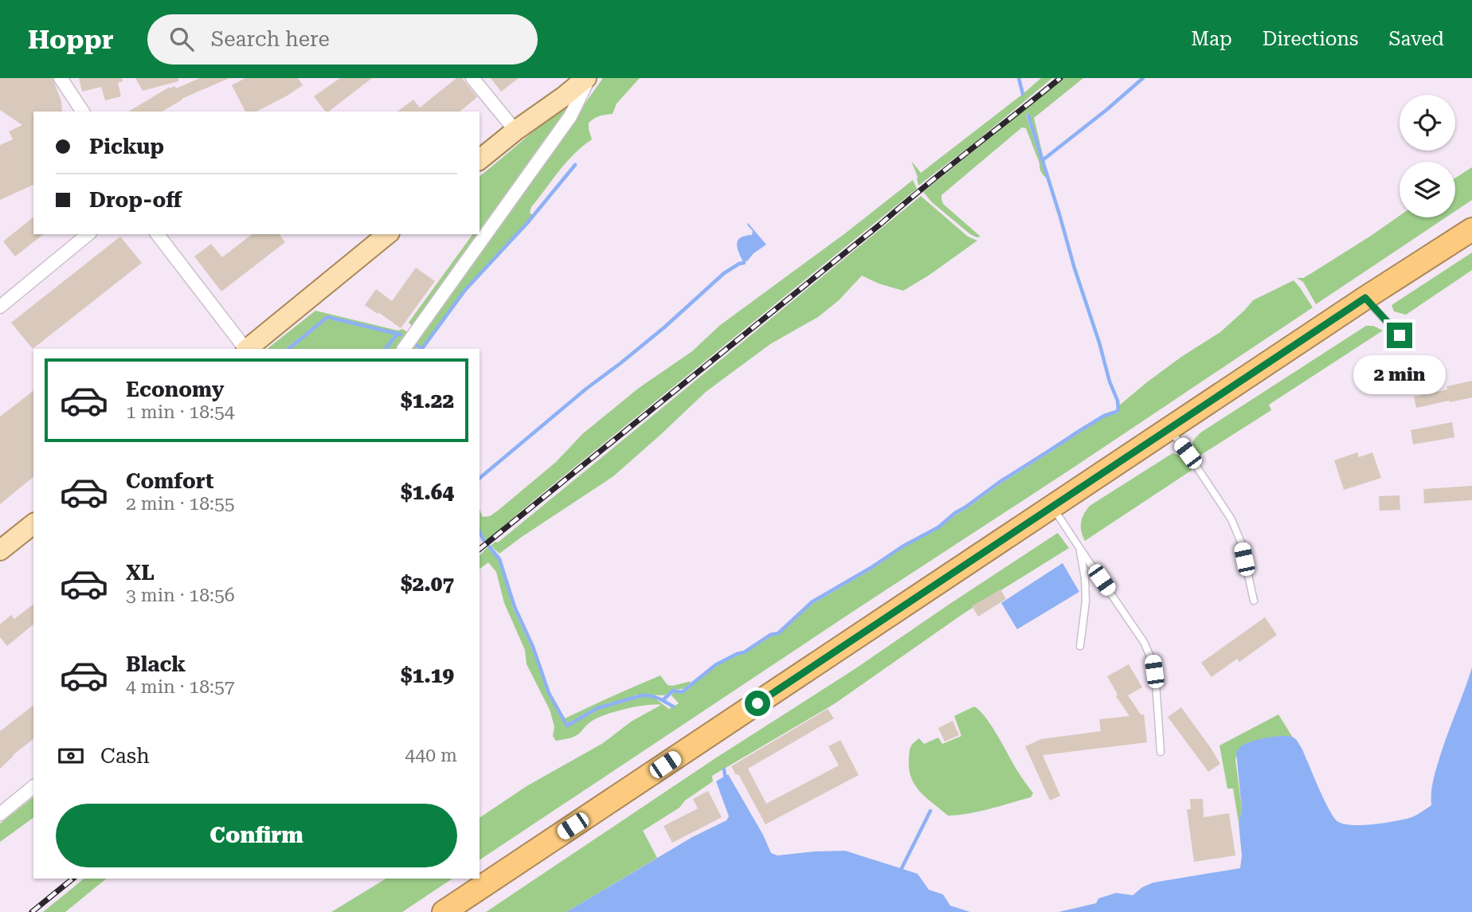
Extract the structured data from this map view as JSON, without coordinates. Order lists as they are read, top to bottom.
{
  "page": {
    "header": "Hoppr",
    "search": "Search here",
    "nav": ["Map", "Directions", "Saved"],
    "banner": ["Pickup", "Drop-off"],
    "bubble": "2 min",
    "list": [
      {
        "name": "Economy",
        "note": "1 min · 18:54",
        "value": "$1.22"
      },
      {
        "name": "Comfort",
        "note": "2 min · 18:55",
        "value": "$1.64"
      },
      {
        "name": "XL",
        "note": "3 min · 18:56",
        "value": "$2.07"
      },
      {
        "name": "Black",
        "note": "4 min · 18:57",
        "value": "$1.19"
      }
    ],
    "pay": ["Cash", "440 m"],
    "buttons": "Confirm"
  }
}
